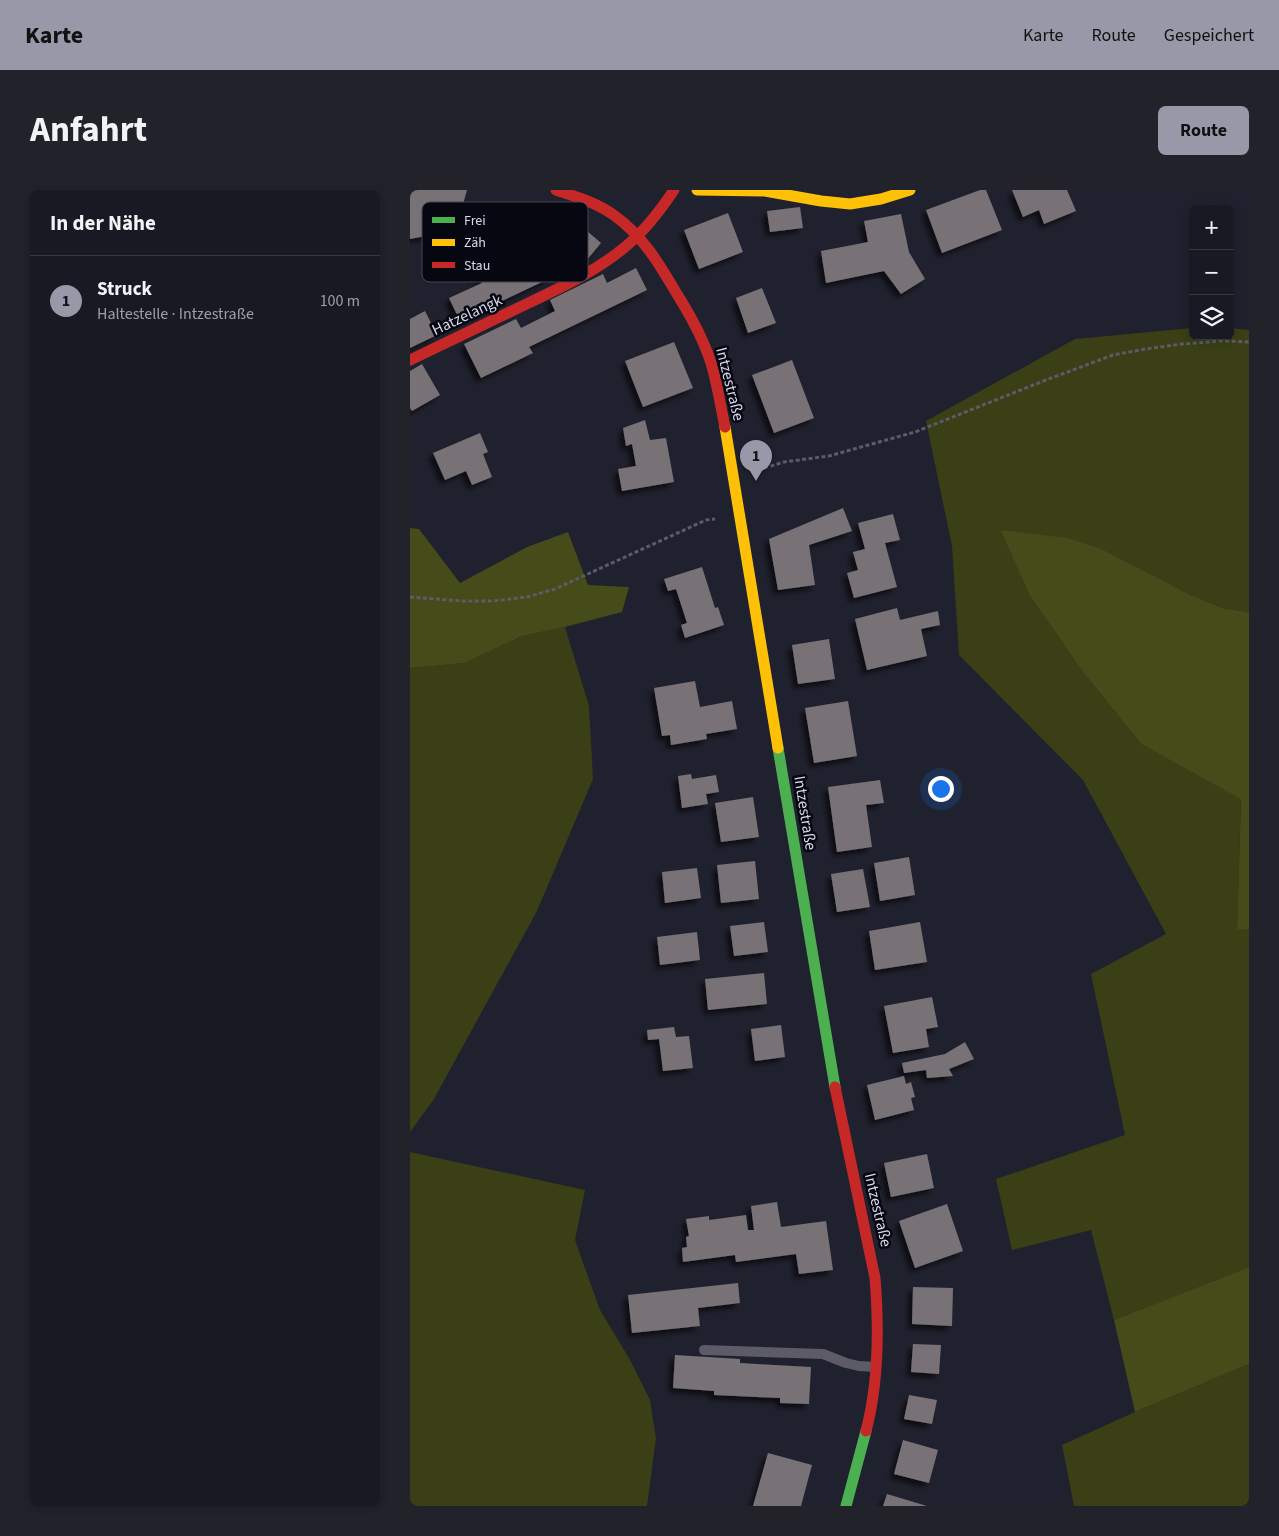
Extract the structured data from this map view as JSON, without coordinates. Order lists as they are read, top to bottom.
{
  "streets": {
    "main road": ["Hatzelangk", "Intzestraße"]
  },
  "crossings": [
    ["Hatzelangk", "Intzestraße"]
  ],
  "legend": ["Frei", "Zäh", "Stau"],
  "page": {
    "header": "Karte",
    "nav": ["Karte", "Route", "Gespeichert"],
    "title": "Anfahrt",
    "buttons": "Route",
    "heading": "In der Nähe",
    "map_buttons": ["+", "−"],
    "list": [
      {
        "mark": "1",
        "name": "Struck",
        "note": "Haltestelle · Intzestraße",
        "value": "100 m"
      }
    ],
    "pins": "1"
  }
}
